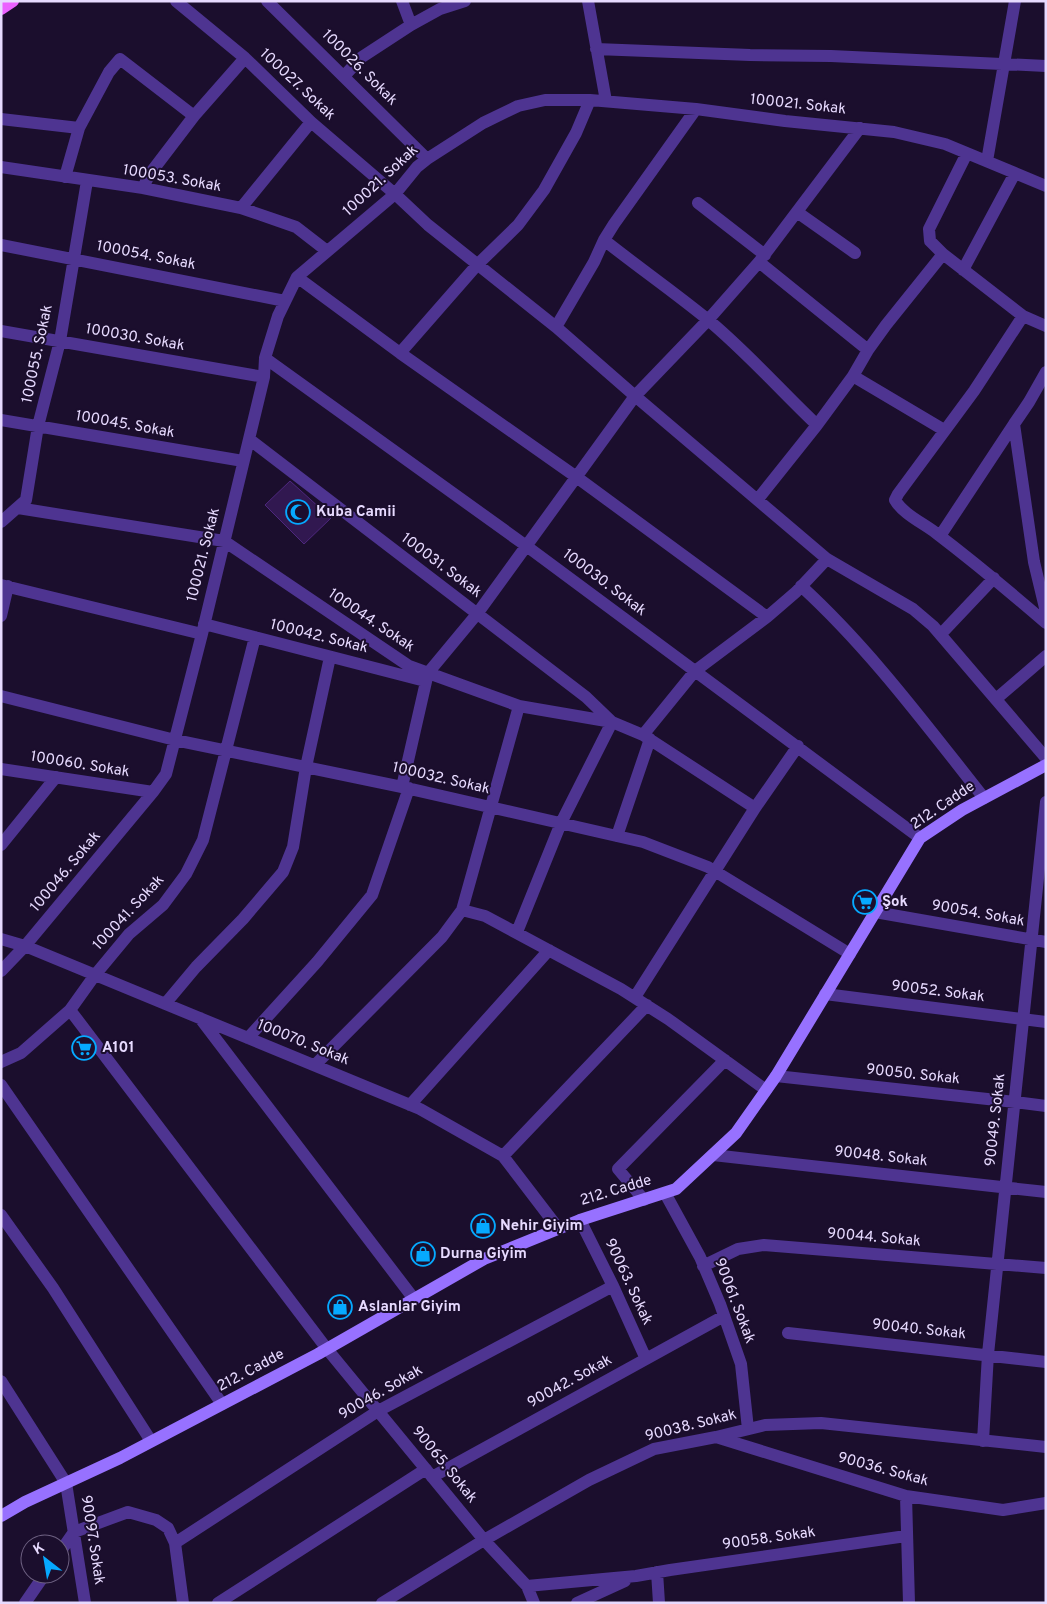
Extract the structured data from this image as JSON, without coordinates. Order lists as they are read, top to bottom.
{
  "streets": {
    "street": [
      "100026. Sokak",
      "100027. Sokak",
      "100021. Sokak",
      "100053. Sokak",
      "100054. Sokak",
      "100030. Sokak",
      "100055. Sokak",
      "100045. Sokak",
      "100031. Sokak",
      "100044. Sokak",
      "100042. Sokak",
      "100060. Sokak",
      "100032. Sokak",
      "212. Cadde",
      "100046. Sokak",
      "100041. Sokak",
      "90054. Sokak",
      "90052. Sokak",
      "100070. Sokak",
      "90050. Sokak",
      "90049. Sokak",
      "90048. Sokak",
      "90044. Sokak",
      "90063. Sokak",
      "90061. Sokak",
      "90040. Sokak",
      "90042. Sokak",
      "90046. Sokak",
      "90038. Sokak",
      "90065. Sokak",
      "90036. Sokak",
      "90058. Sokak",
      "90097. Sokak"
    ]
  },
  "crossings": [
    ["100026. Sokak", "100021. Sokak"],
    ["100027. Sokak", "100021. Sokak"],
    ["100021. Sokak", "100053. Sokak"],
    ["100021. Sokak", "100054. Sokak"],
    ["100021. Sokak", "100030. Sokak"],
    ["100021. Sokak", "100045. Sokak"],
    ["100021. Sokak", "100031. Sokak"],
    ["100021. Sokak", "100044. Sokak"],
    ["100021. Sokak", "100042. Sokak"],
    ["100021. Sokak", "100060. Sokak"],
    ["100021. Sokak", "100032. Sokak"],
    ["100021. Sokak", "100046. Sokak"],
    ["100053. Sokak", "100055. Sokak"],
    ["100054. Sokak", "100055. Sokak"],
    ["100030. Sokak", "100055. Sokak"],
    ["100030. Sokak", "212. Cadde"],
    ["100055. Sokak", "100045. Sokak"],
    ["100055. Sokak", "100044. Sokak"],
    ["100031. Sokak", "100044. Sokak"],
    ["100044. Sokak", "100042. Sokak"],
    ["100042. Sokak", "100041. Sokak"],
    ["100060. Sokak", "100046. Sokak"],
    ["100032. Sokak", "212. Cadde"],
    ["100032. Sokak", "100041. Sokak"],
    ["212. Cadde", "90054. Sokak"],
    ["212. Cadde", "90052. Sokak"],
    ["212. Cadde", "100070. Sokak"],
    ["212. Cadde", "90050. Sokak"],
    ["212. Cadde", "90048. Sokak"],
    ["212. Cadde", "90063. Sokak"],
    ["212. Cadde", "90061. Sokak"],
    ["212. Cadde", "90065. Sokak"],
    ["212. Cadde", "90097. Sokak"],
    ["100046. Sokak", "100070. Sokak"],
    ["100041. Sokak", "100070. Sokak"],
    ["100041. Sokak", "90065. Sokak"],
    ["90054. Sokak", "90049. Sokak"],
    ["90052. Sokak", "90049. Sokak"],
    ["90050. Sokak", "90049. Sokak"],
    ["90049. Sokak", "90048. Sokak"],
    ["90049. Sokak", "90044. Sokak"],
    ["90049. Sokak", "90040. Sokak"],
    ["90049. Sokak", "90038. Sokak"],
    ["90044. Sokak", "90061. Sokak"],
    ["90063. Sokak", "90042. Sokak"],
    ["90063. Sokak", "90046. Sokak"],
    ["90061. Sokak", "90042. Sokak"],
    ["90061. Sokak", "90038. Sokak"],
    ["90042. Sokak", "90065. Sokak"],
    ["90046. Sokak", "90065. Sokak"],
    ["90038. Sokak", "90065. Sokak"],
    ["90038. Sokak", "90036. Sokak"],
    ["90065. Sokak", "90058. Sokak"]
  ],
  "places": {
    "mosque": ["Kuba Camii"],
    "supermarket": ["Şok", "A101"],
    "shop": ["Nehir Giyim", "Durna Giyim", "Aslanlar Giyim"]
  },
  "north": "top left"
}
